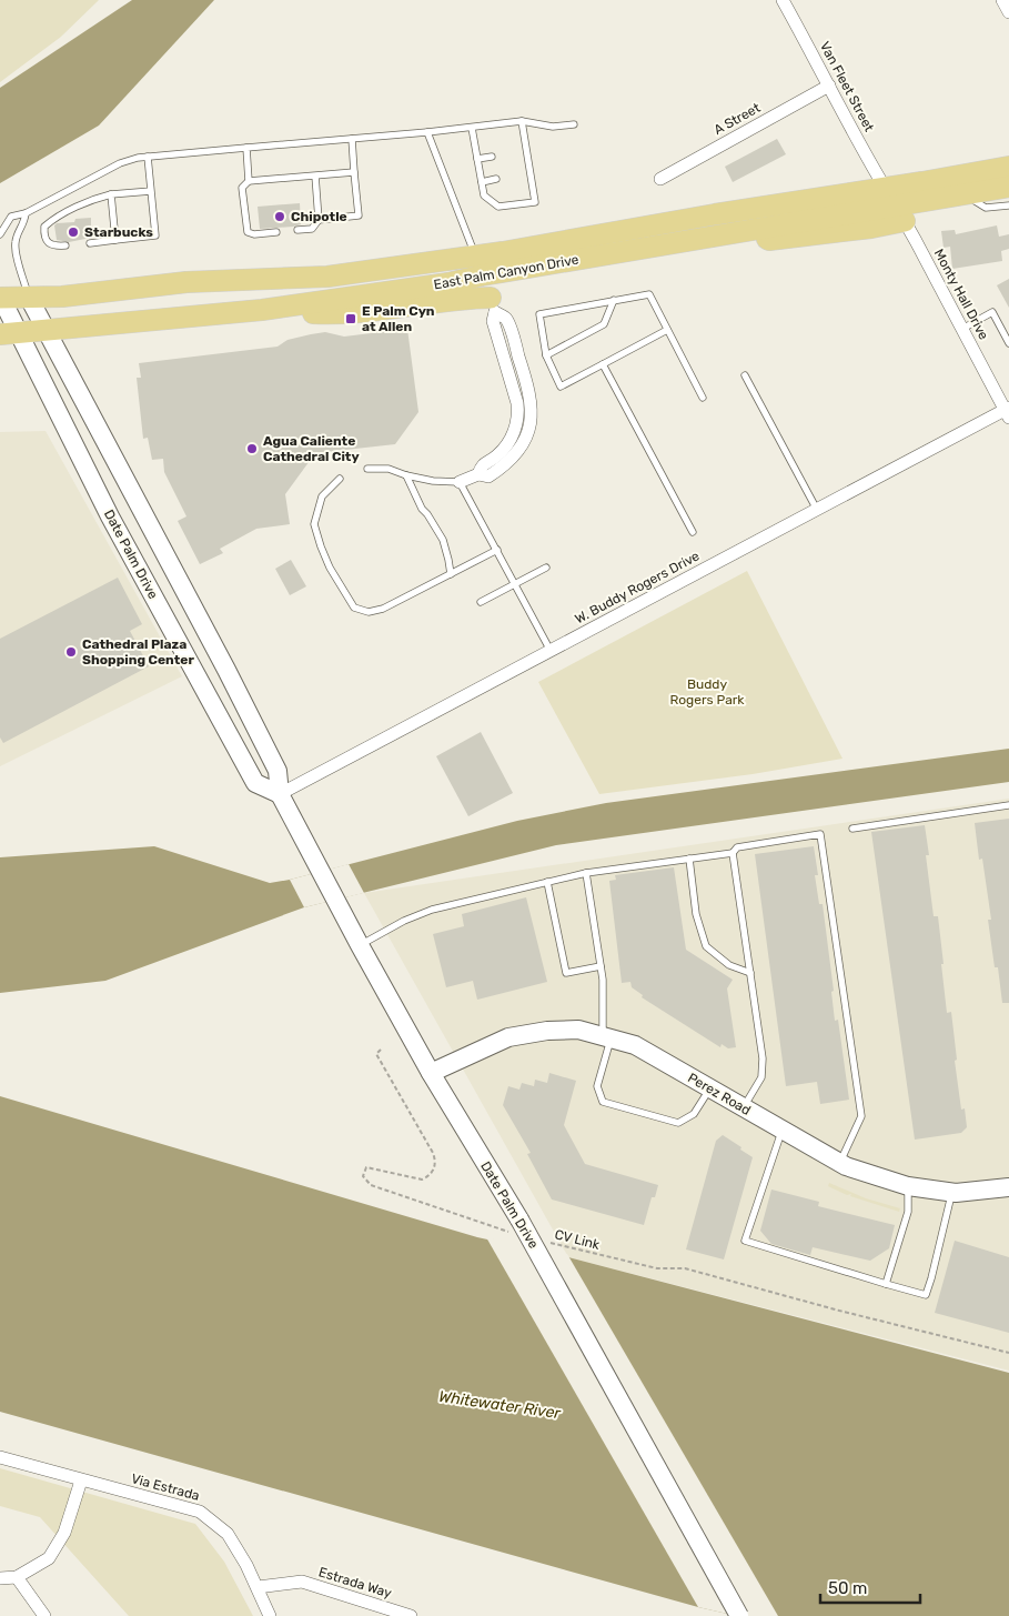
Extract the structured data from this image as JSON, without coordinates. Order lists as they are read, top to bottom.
{
  "streets": {
    "main road": ["East Palm Canyon Drive", "Date Palm Drive", "Perez Road"],
    "street": [
      "Van Fleet Street",
      "A Street",
      "Monty Hall Drive",
      "W. Buddy Rogers Drive",
      "Via Estrada",
      "Estrada Way"
    ],
    "path": ["CV Link"]
  },
  "crossings": [
    ["Van Fleet Street", "A Street"],
    ["Van Fleet Street", "East Palm Canyon Drive"],
    ["Van Fleet Street", "Monty Hall Drive"],
    ["East Palm Canyon Drive", "Monty Hall Drive"],
    ["East Palm Canyon Drive", "Date Palm Drive"],
    ["Monty Hall Drive", "W. Buddy Rogers Drive"],
    ["Date Palm Drive", "W. Buddy Rogers Drive"],
    ["Date Palm Drive", "Perez Road"],
    ["Via Estrada", "Estrada Way"]
  ],
  "water": ["Whitewater River"],
  "parks": ["Buddy Rogers Park"],
  "places": {
    "other": [
      "Chipotle",
      "Starbucks",
      "Agua Caliente Cathedral City",
      "Cathedral Plaza Shopping Center"
    ],
    "transit": ["E Palm Cyn at Allen"]
  },
  "scale_bar": "50 m"
}
